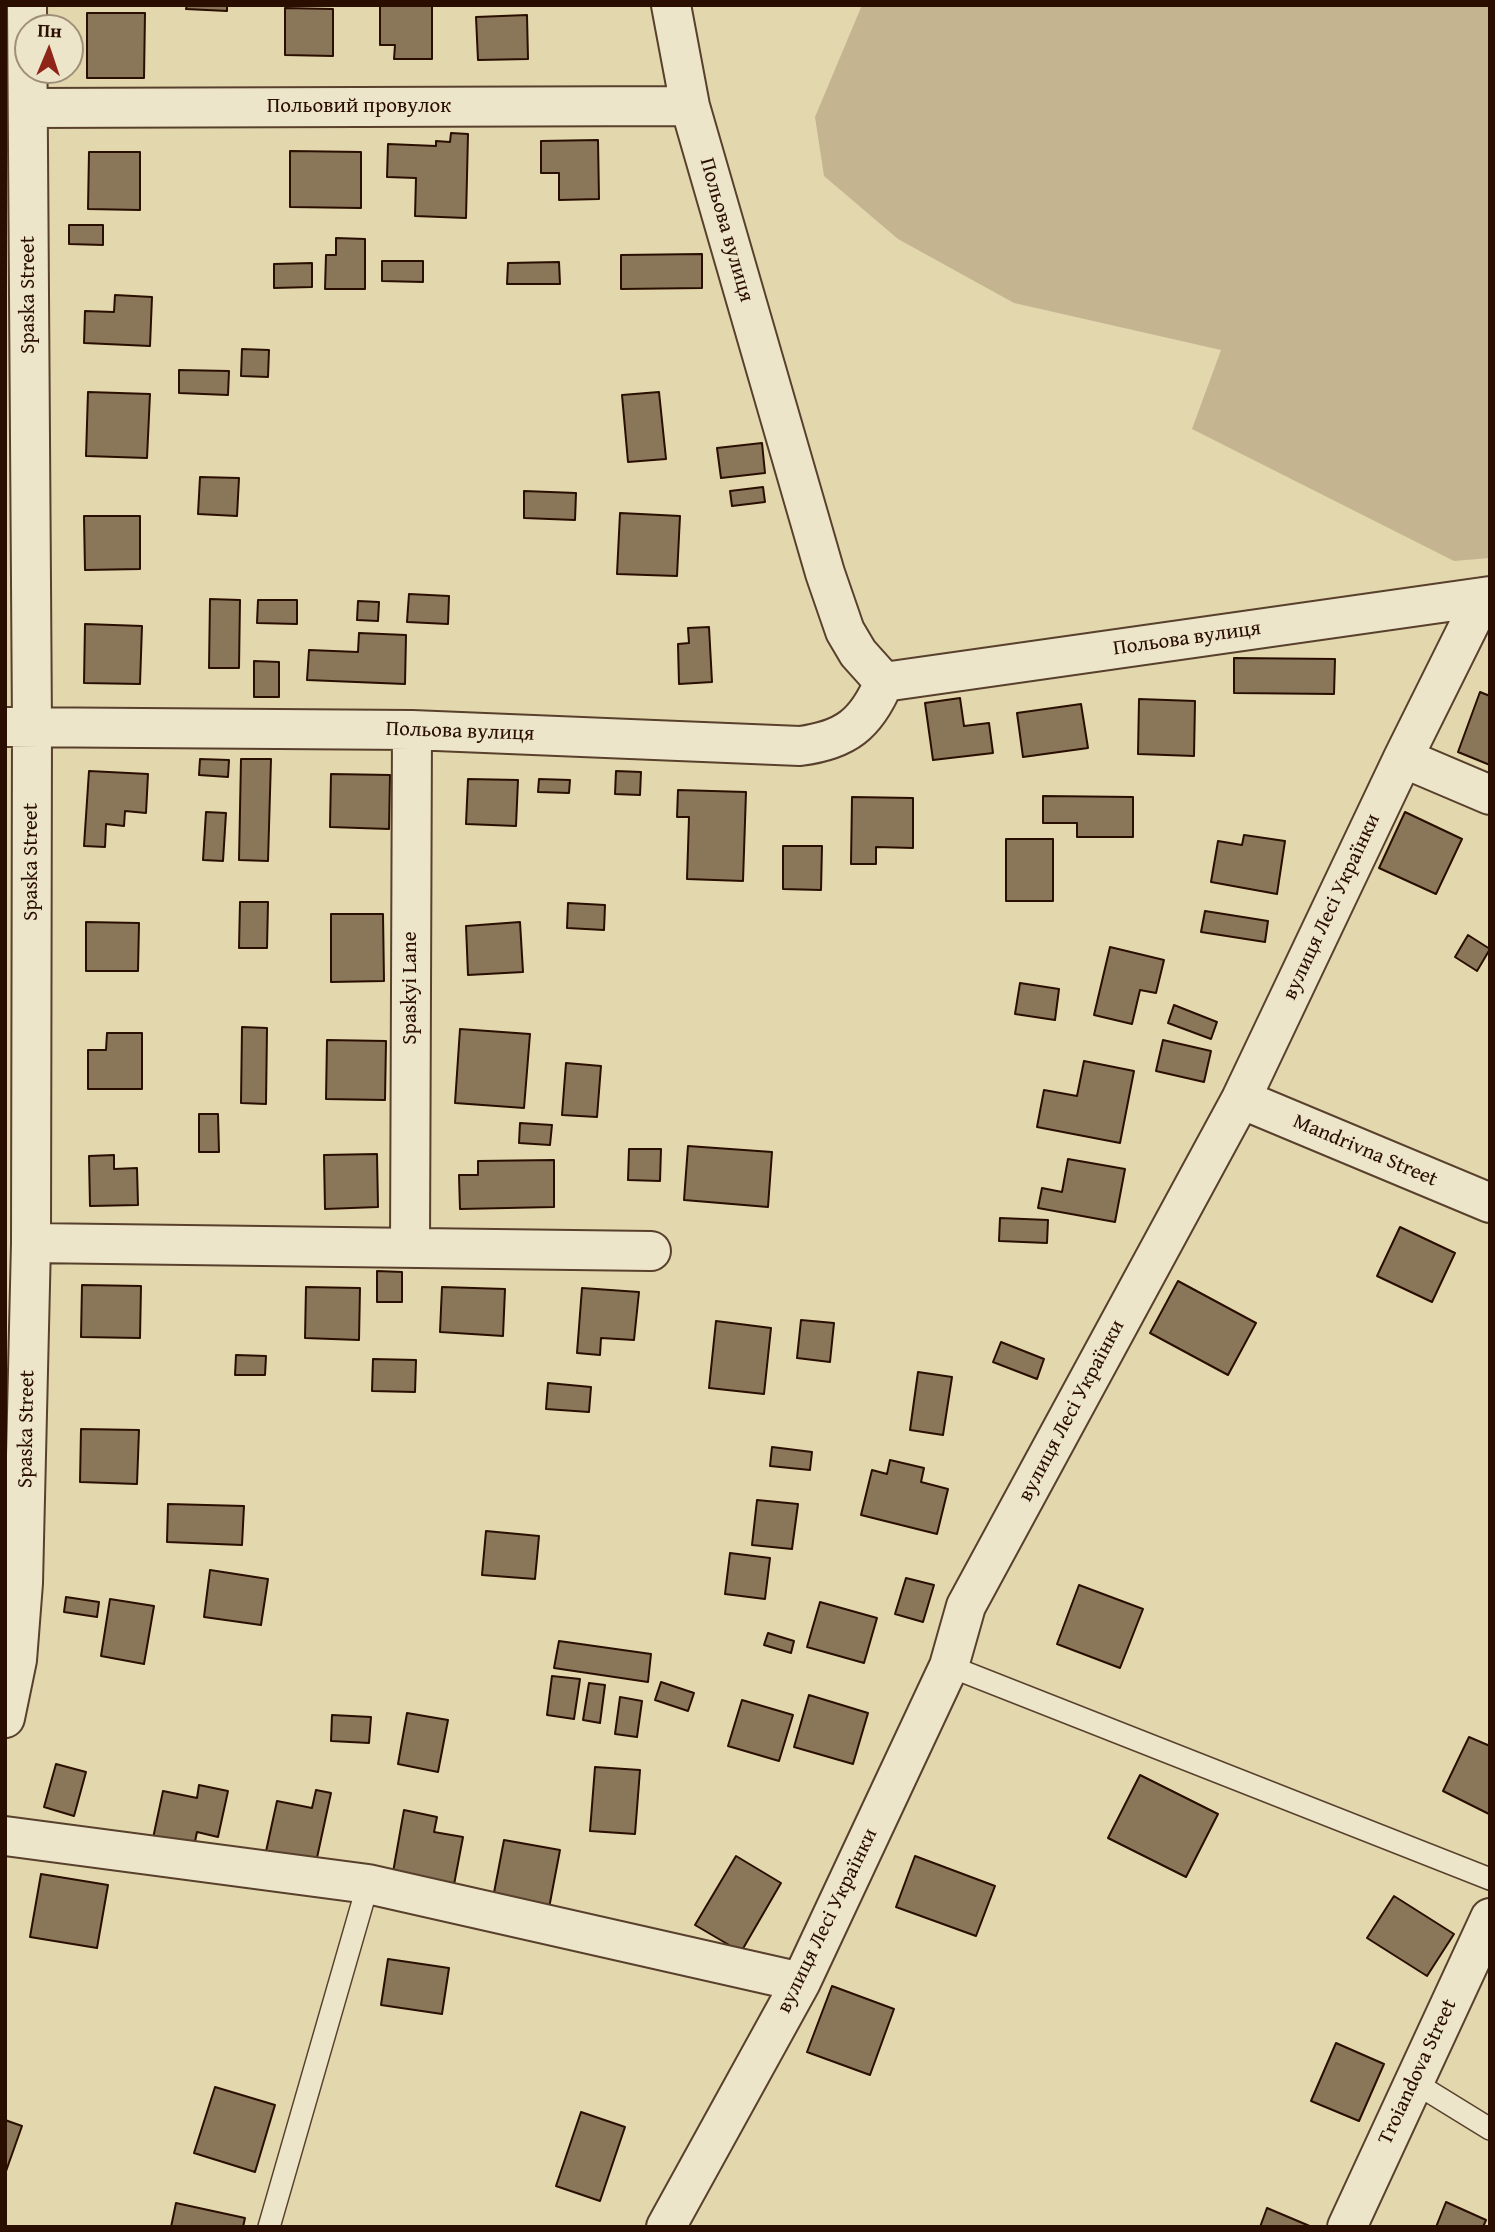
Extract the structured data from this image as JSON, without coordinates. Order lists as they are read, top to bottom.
{
  "streets": {
    "street": [
      "Польовий провулок",
      "Польова вулиця",
      "Spaska Street",
      "вулиця Лесі Українки",
      "Spaskyi Lane",
      "Mandrivna Street",
      "Troiandova Street"
    ]
  },
  "crossings": [
    ["Польовий провулок", "Польова вулиця"],
    ["Польовий провулок", "Spaska Street"],
    ["Польова вулиця", "Spaska Street"],
    ["Польова вулиця", "вулиця Лесі Українки"],
    ["Польова вулиця", "Spaskyi Lane"],
    ["вулиця Лесі Українки", "Mandrivna Street"]
  ],
  "north": "top"
}
